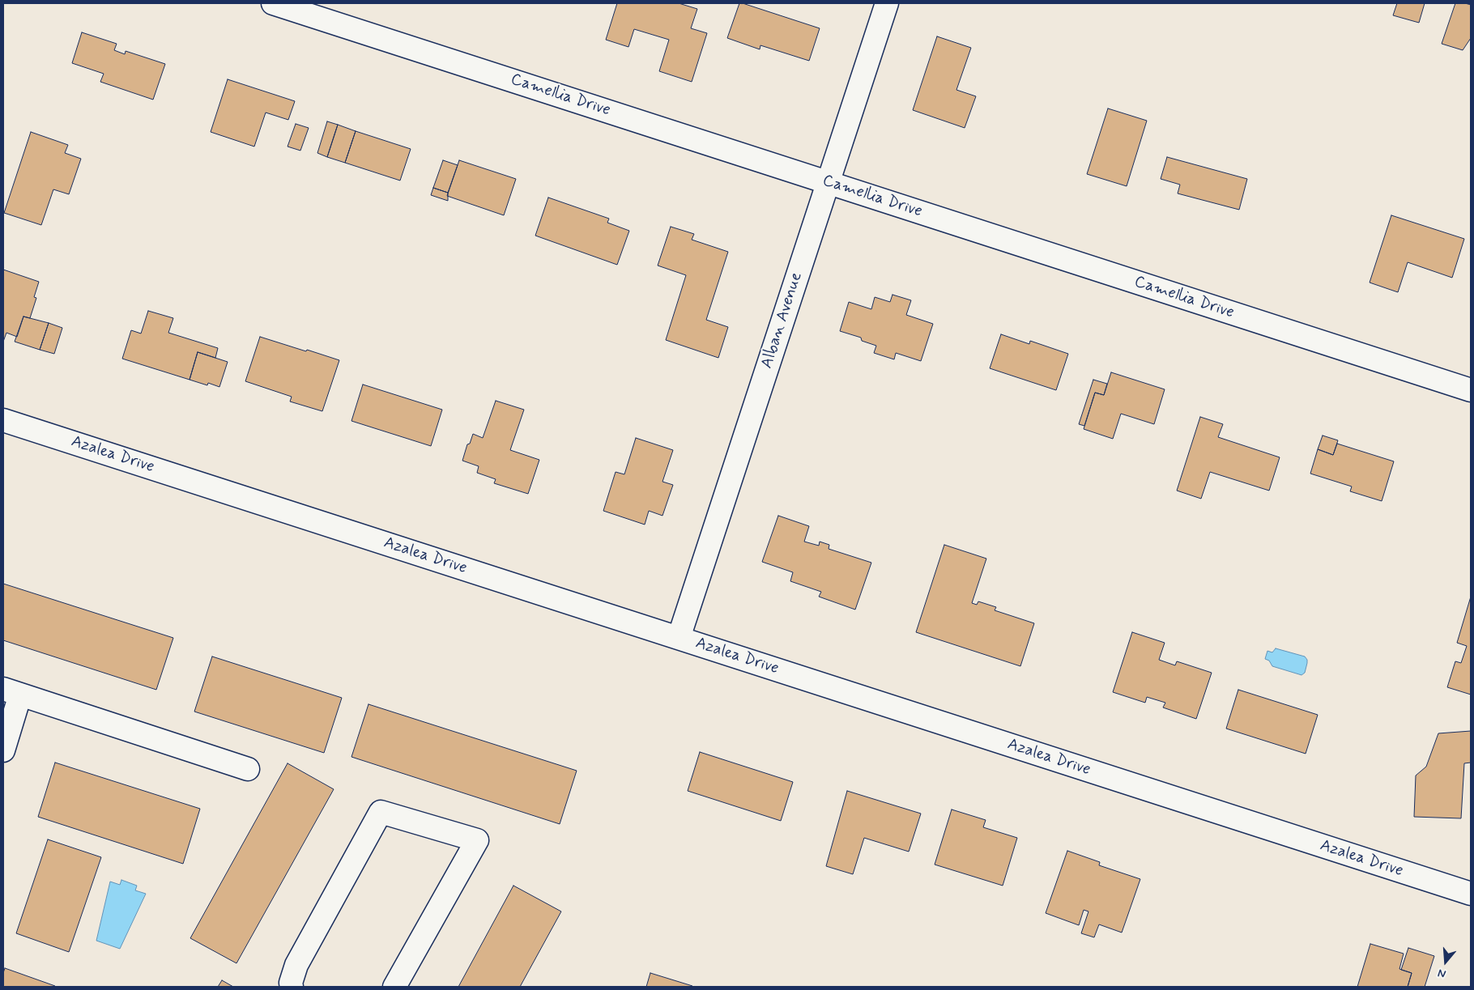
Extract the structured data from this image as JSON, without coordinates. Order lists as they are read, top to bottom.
{
  "streets": {
    "street": ["Camellia Drive", "Alban Avenue", "Azalea Drive"]
  },
  "crossings": [
    ["Camellia Drive", "Alban Avenue"],
    ["Alban Avenue", "Azalea Drive"]
  ],
  "north": "bottom"
}
